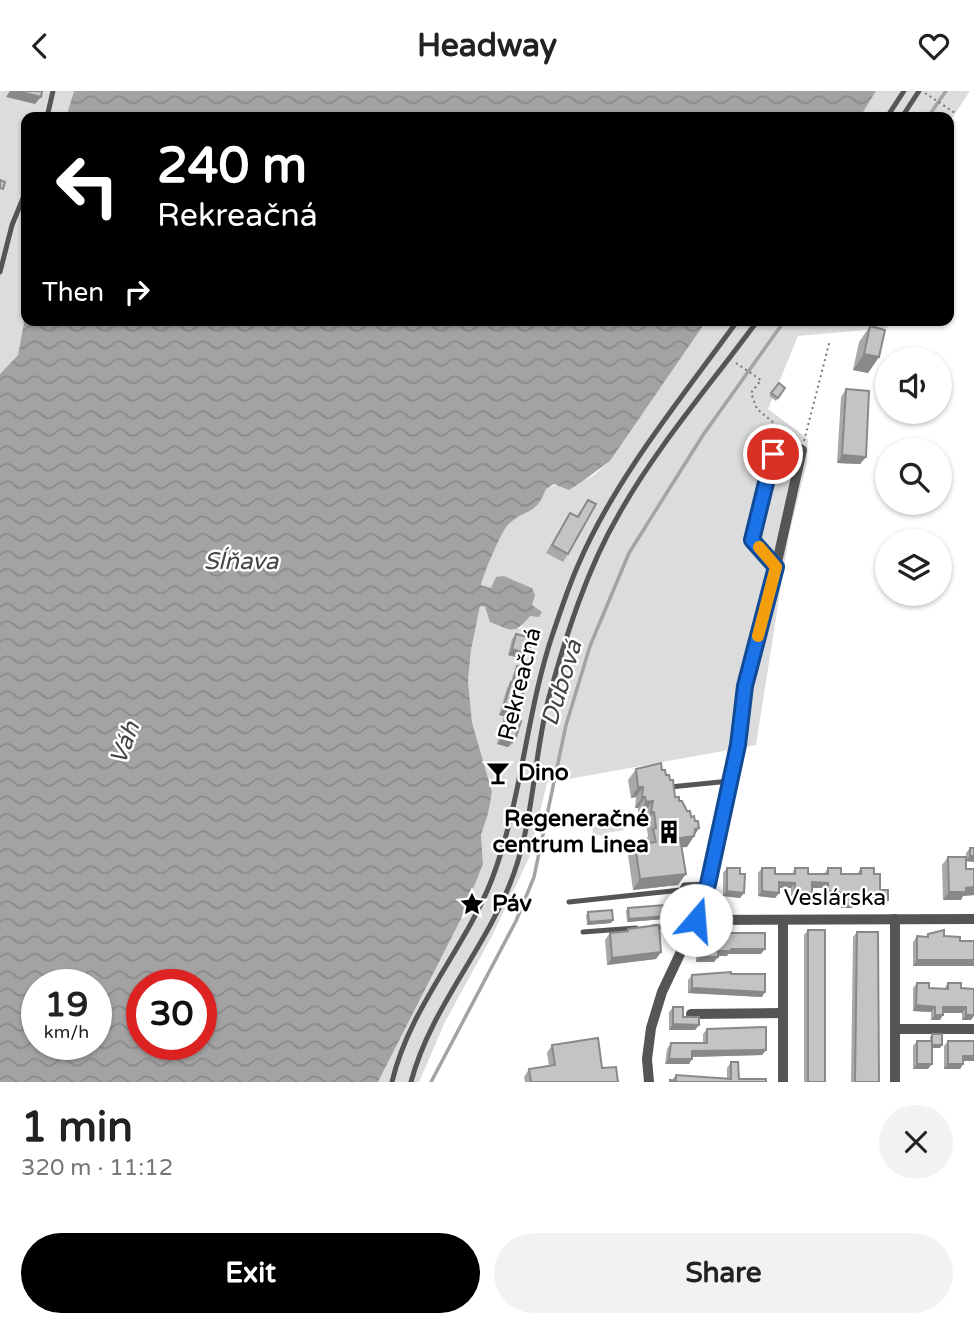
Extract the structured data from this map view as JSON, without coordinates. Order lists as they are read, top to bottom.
{
  "streets": {
    "street": ["Veslárska"],
    "lane": ["Rekreačná"]
  },
  "water": ["Sĺňava", "Dubová", "Váh"],
  "places": {
    "bar": ["Dino"],
    "building": ["Regeneračné centrum Linea"],
    "place": ["Páv"]
  },
  "page": {
    "header": "Headway",
    "turn": ["240 m", "Rekreačná"],
    "then": "Then",
    "speed": "19 km/h",
    "limit": "30",
    "heading": ["1 min", "320 m · 11:12"],
    "buttons": ["Exit", "Share"]
  }
}
